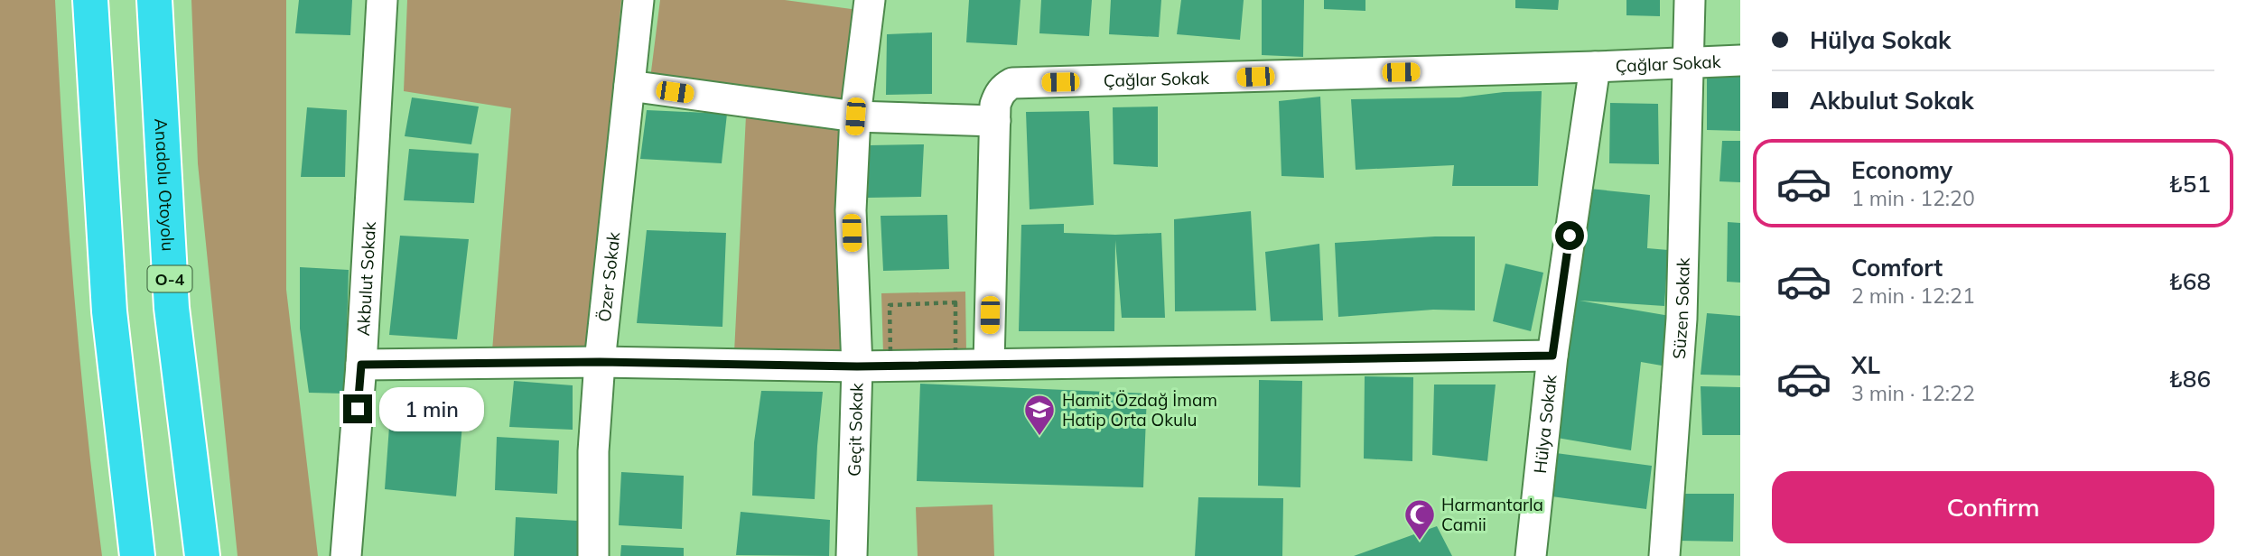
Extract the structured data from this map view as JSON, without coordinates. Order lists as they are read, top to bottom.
{
  "streets": {
    "highway": ["Anadolu Otoyolu", "O-4"],
    "street": [
      "Çağlar Sokak",
      "Akbulut Sokak",
      "Özer Sokak",
      "Süzen Sokak",
      "Hülya Sokak",
      "Geçit Sokak"
    ]
  },
  "crossings": [
    ["Çağlar Sokak", "Süzen Sokak"],
    ["Çağlar Sokak", "Hülya Sokak"]
  ],
  "places": {
    "school or university": ["Hamit Özdağ İmam Hatip Orta Okulu"],
    "mosque": ["Harmantarla Camii"]
  },
  "page": {
    "banner": ["Hülya Sokak", "Akbulut Sokak"],
    "list": [
      {
        "name": "Economy",
        "note": "1 min · 12:20",
        "value": "₺51"
      },
      {
        "name": "Comfort",
        "note": "2 min · 12:21",
        "value": "₺68"
      },
      {
        "name": "XL",
        "note": "3 min · 12:22",
        "value": "₺86"
      }
    ],
    "bubble": "1 min",
    "buttons": "Confirm"
  }
}
